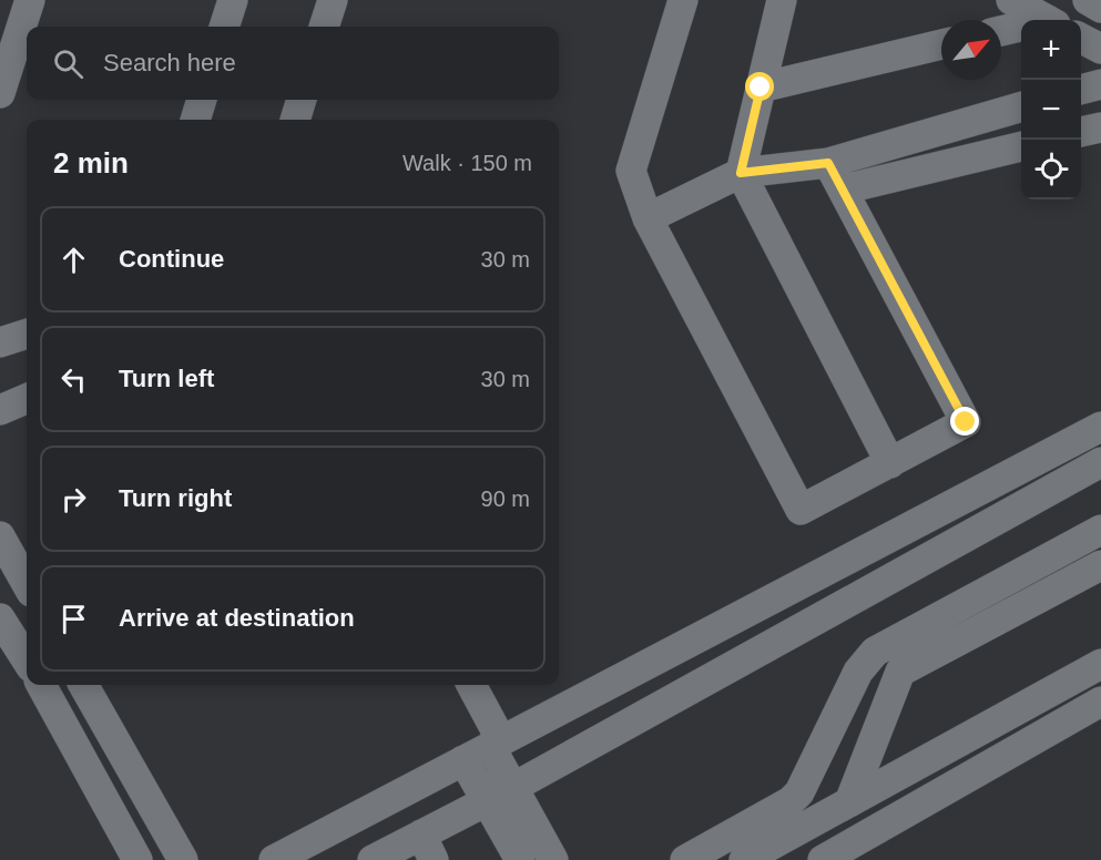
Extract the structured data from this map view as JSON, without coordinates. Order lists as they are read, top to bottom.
{
  "north": "top right",
  "page": {
    "map_buttons": ["+", "−"],
    "search": "Search here",
    "heading": ["2 min", "Walk · 150 m"],
    "list": [
      ["Continue", "30 m"],
      ["Turn left", "30 m"],
      ["Turn right", "90 m"],
      "Arrive at destination"
    ]
  }
}
